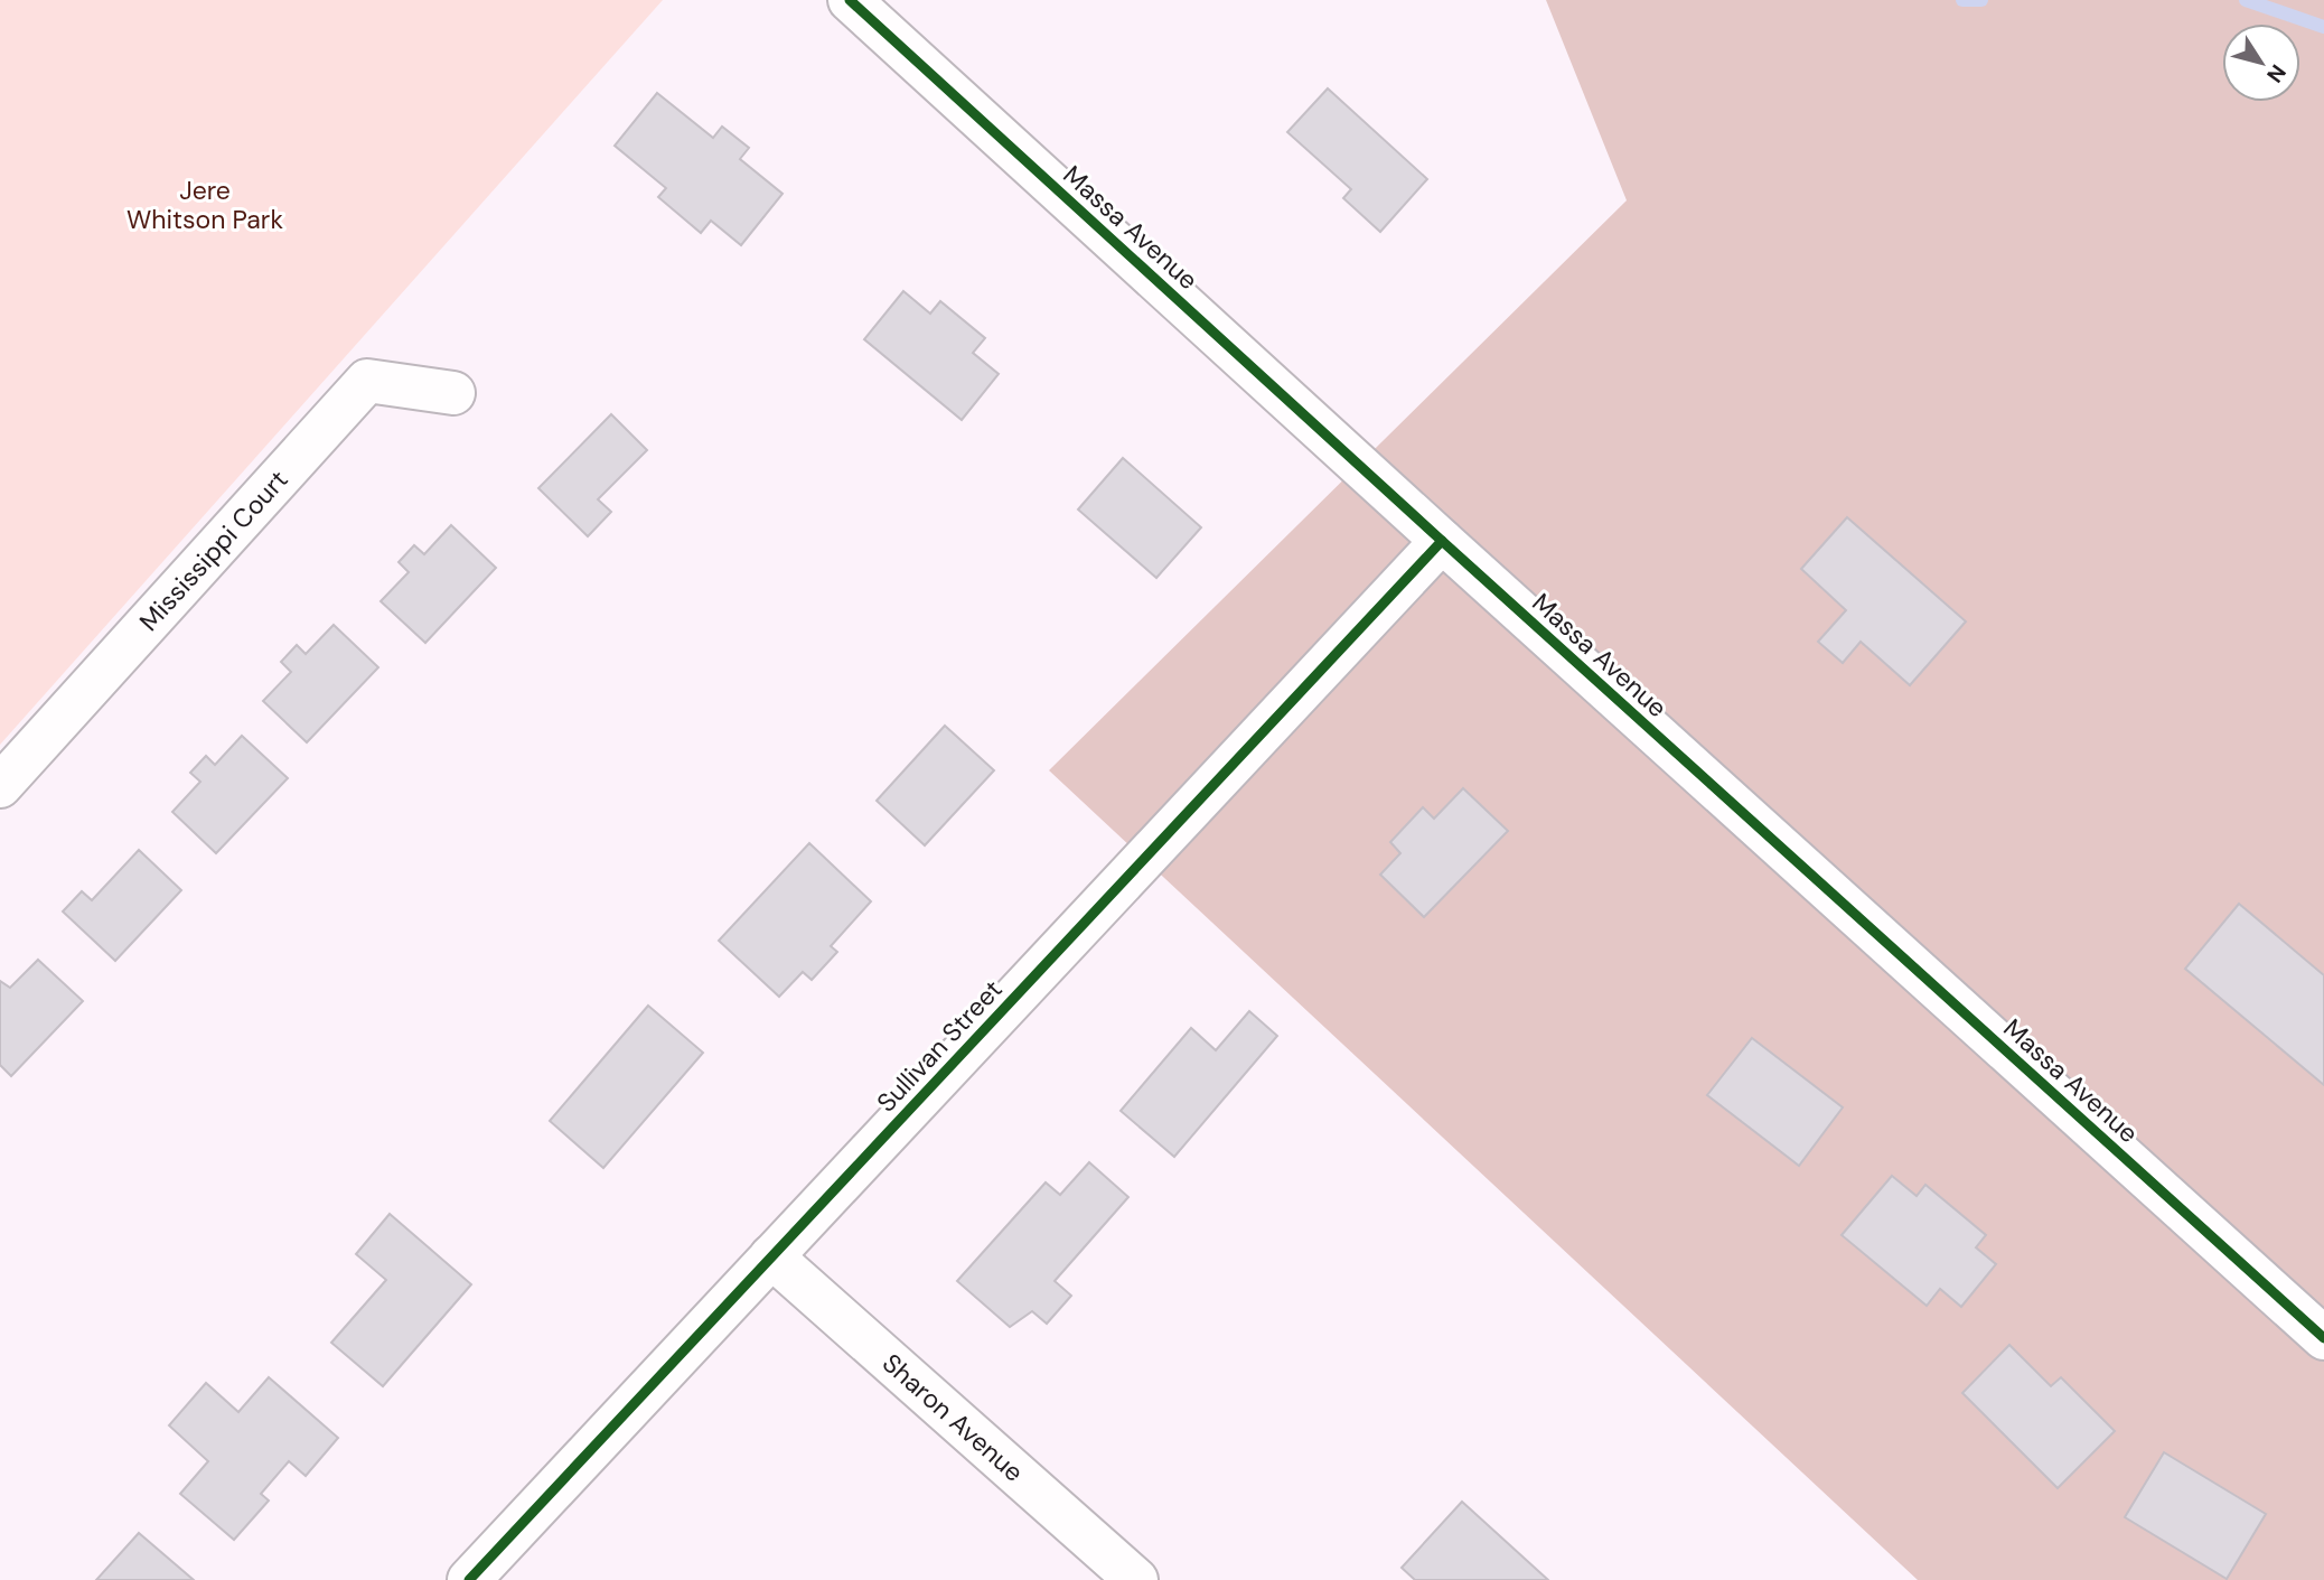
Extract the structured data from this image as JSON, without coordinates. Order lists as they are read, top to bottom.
{
  "streets": {
    "street": [
      "Massa Avenue",
      "Mississippi Court",
      "Sullivan Street",
      "Sharon Avenue"
    ]
  },
  "crossings": [
    ["Massa Avenue", "Sullivan Street"],
    ["Sullivan Street", "Sharon Avenue"]
  ],
  "parks": ["Jere Whitson Park"],
  "north": "bottom right"
}
